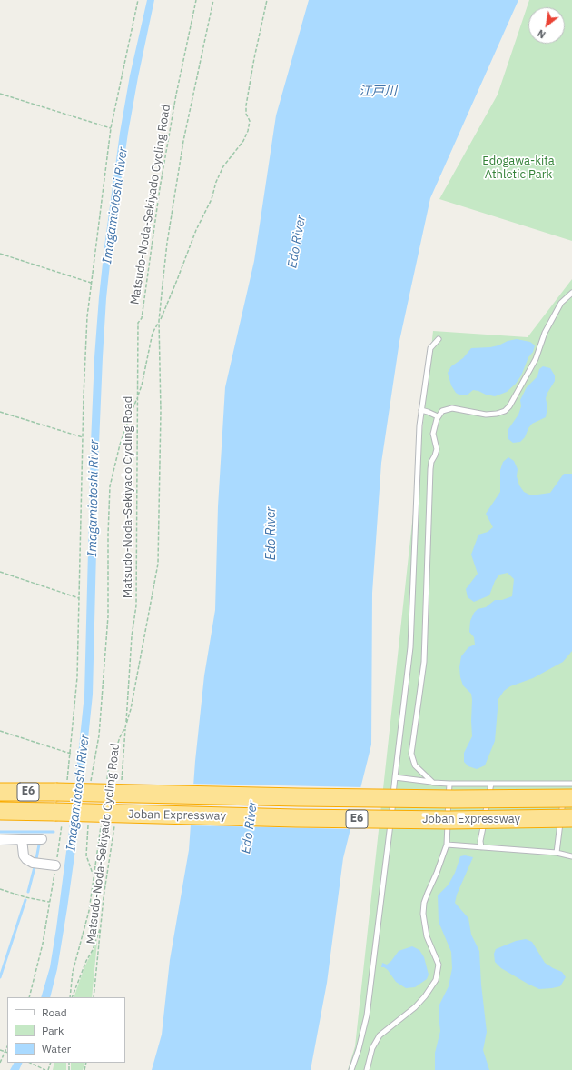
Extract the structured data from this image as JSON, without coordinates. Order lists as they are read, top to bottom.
{
  "streets": {
    "highway": ["E6", "Joban Expressway"],
    "path": ["Matsudo-Noda-Sekiyado Cycling Road"]
  },
  "water": ["江戸川", "Imagamiotoshi River", "Edo River"],
  "parks": ["Edogawa-kita Athletic Park"],
  "legend": ["Road", "Park", "Water"],
  "north": "bottom left"
}
